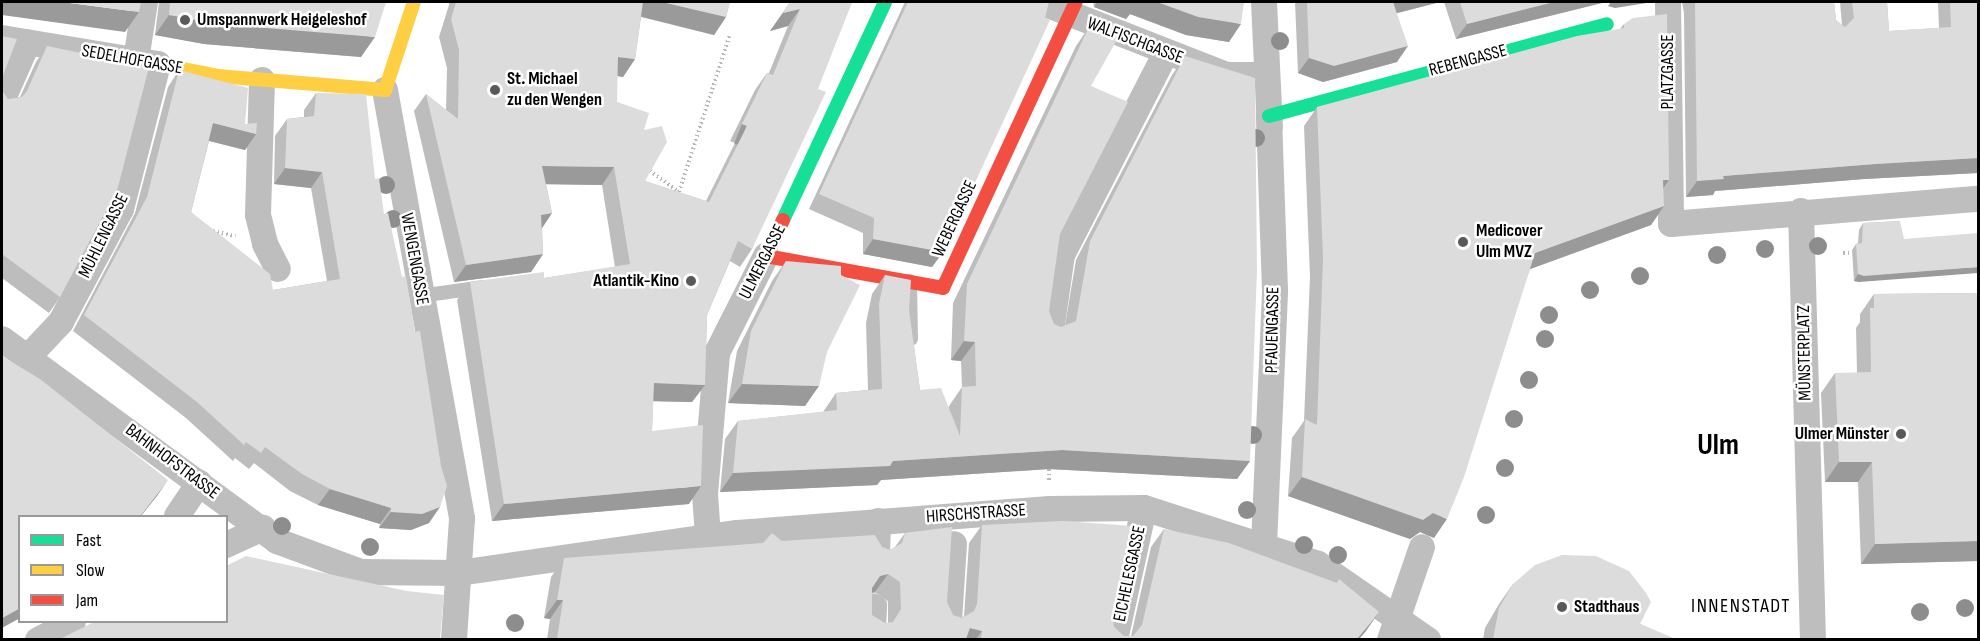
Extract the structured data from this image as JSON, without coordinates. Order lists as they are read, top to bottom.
{
  "streets": {
    "street": [
      "WALFISCHGASSE",
      "SEDELHOFGASSE",
      "REBENGASSE",
      "PLATZGASSE",
      "WEBERGASSE",
      "MÜHLENGASSE",
      "WENGENGASSE",
      "ULMERGASSE",
      "PFAUENGASSE",
      "MÜNSTERPLATZ",
      "BAHNHOFSTRASSE",
      "HIRSCHSTRASSE",
      "EICHELESGASSE"
    ]
  },
  "crossings": [
    ["WALFISCHGASSE", "WEBERGASSE"],
    ["WALFISCHGASSE", "PFAUENGASSE"],
    ["SEDELHOFGASSE", "MÜHLENGASSE"],
    ["SEDELHOFGASSE", "WENGENGASSE"],
    ["REBENGASSE", "PLATZGASSE"],
    ["REBENGASSE", "PFAUENGASSE"],
    ["PLATZGASSE", "MÜNSTERPLATZ"],
    ["WEBERGASSE", "ULMERGASSE"],
    ["MÜHLENGASSE", "BAHNHOFSTRASSE"],
    ["WENGENGASSE", "BAHNHOFSTRASSE"],
    ["ULMERGASSE", "HIRSCHSTRASSE"],
    ["PFAUENGASSE", "HIRSCHSTRASSE"],
    ["BAHNHOFSTRASSE", "HIRSCHSTRASSE"],
    ["HIRSCHSTRASSE", "EICHELESGASSE"]
  ],
  "districts": ["Ulm", "INNENSTADT"],
  "places": [
    "Umspannwerk Heigeleshof",
    "St. Michael zu den Wengen",
    "Medicover Ulm MVZ",
    "Atlantik-Kino",
    "Ulmer Münster",
    "Stadthaus"
  ],
  "legend": ["Fast", "Slow", "Jam"]
}
